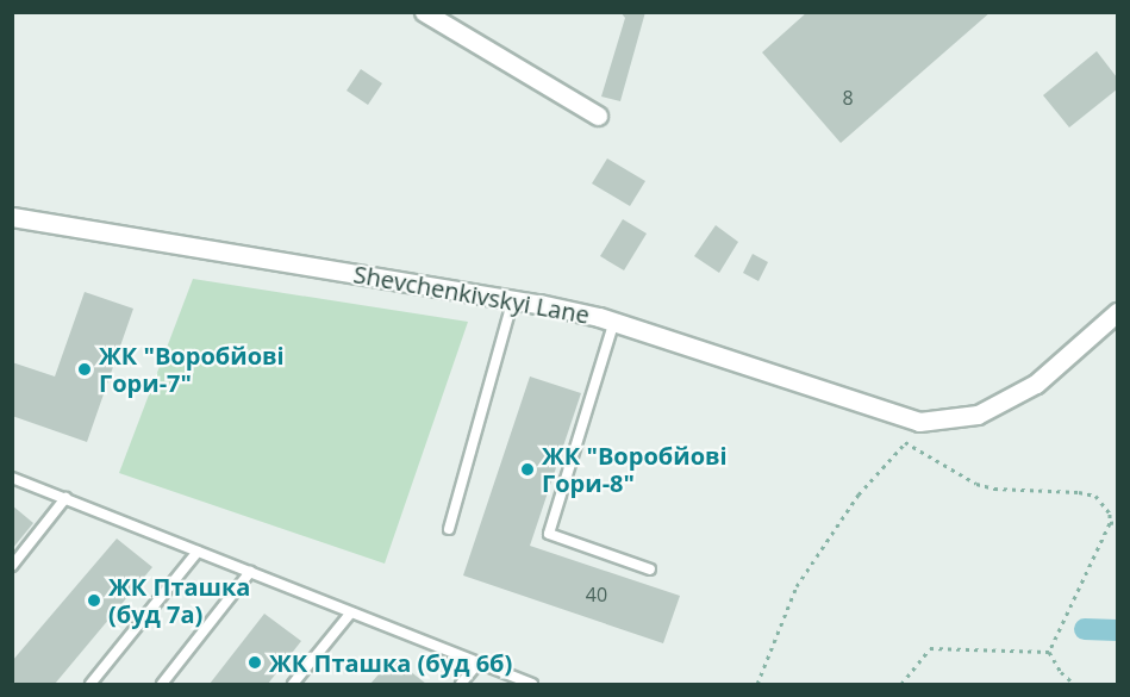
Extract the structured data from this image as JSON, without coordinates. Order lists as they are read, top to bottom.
{
  "streets": {
    "street": ["Shevchenkivskyi Lane"]
  },
  "places": [
    "ЖК \"Воробйові Гори-7\"",
    "ЖК \"Воробйові Гори-8\"",
    "ЖК Пташка (буд 7а)",
    "ЖК Пташка (буд 6б)"
  ],
  "house_numbers": ["8", "40"]
}
